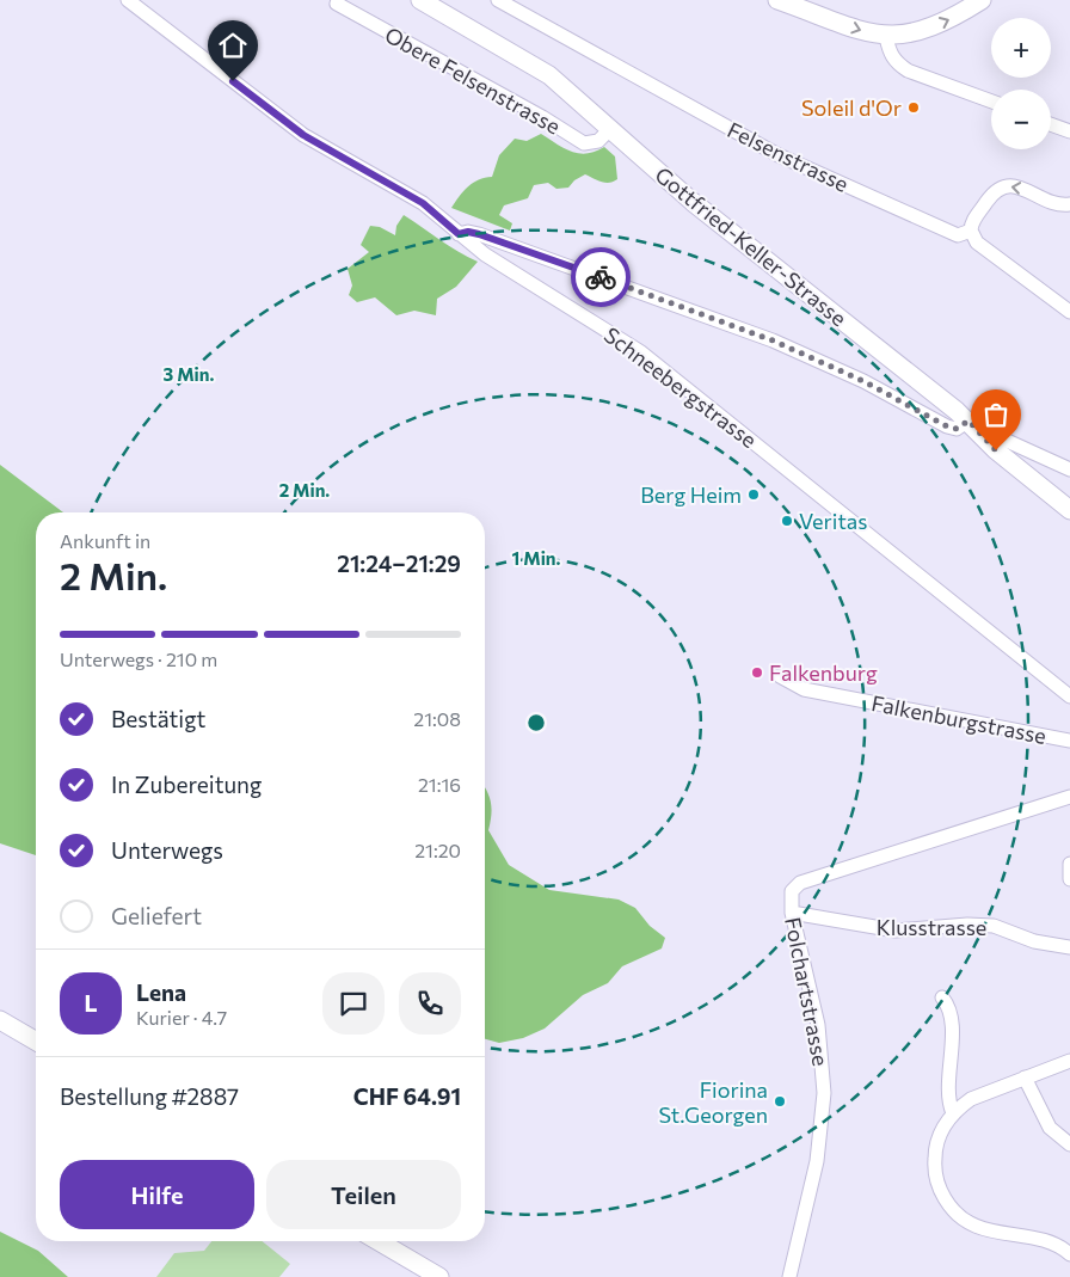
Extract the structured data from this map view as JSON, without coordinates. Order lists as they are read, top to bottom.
{
  "streets": {
    "street": [
      "Obere Felsenstrasse",
      "Felsenstrasse",
      "Gottfried-Keller-Strasse",
      "Schneebergstrasse",
      "Falkenburgstrasse",
      "Klusstrasse",
      "Folchartstrasse"
    ]
  },
  "crossings": [
    ["Obere Felsenstrasse", "Gottfried-Keller-Strasse"],
    ["Klusstrasse", "Folchartstrasse"]
  ],
  "places": [
    "Soleil d'Or",
    "Berg Heim",
    "Veritas",
    "Falkenburg",
    "Fiorina St.Georgen"
  ],
  "page": {
    "map_buttons": ["+", "−"],
    "heading": ["2 Min.", "Ankunft in", "21:24–21:29"],
    "panel": [
      "Lena",
      "Kurier · 4.7",
      "Bestellung #2887",
      "CHF 64.91"
    ],
    "bar": "Unterwegs · 210 m",
    "list": [
      ["Bestätigt", "21:08"],
      ["In Zubereitung", "21:16"],
      ["Unterwegs", "21:20"],
      "Geliefert"
    ],
    "round": "L",
    "buttons": ["Hilfe", "Teilen"]
  },
  "rings": ["3 Min.", "2 Min.", "1 Min."]
}
